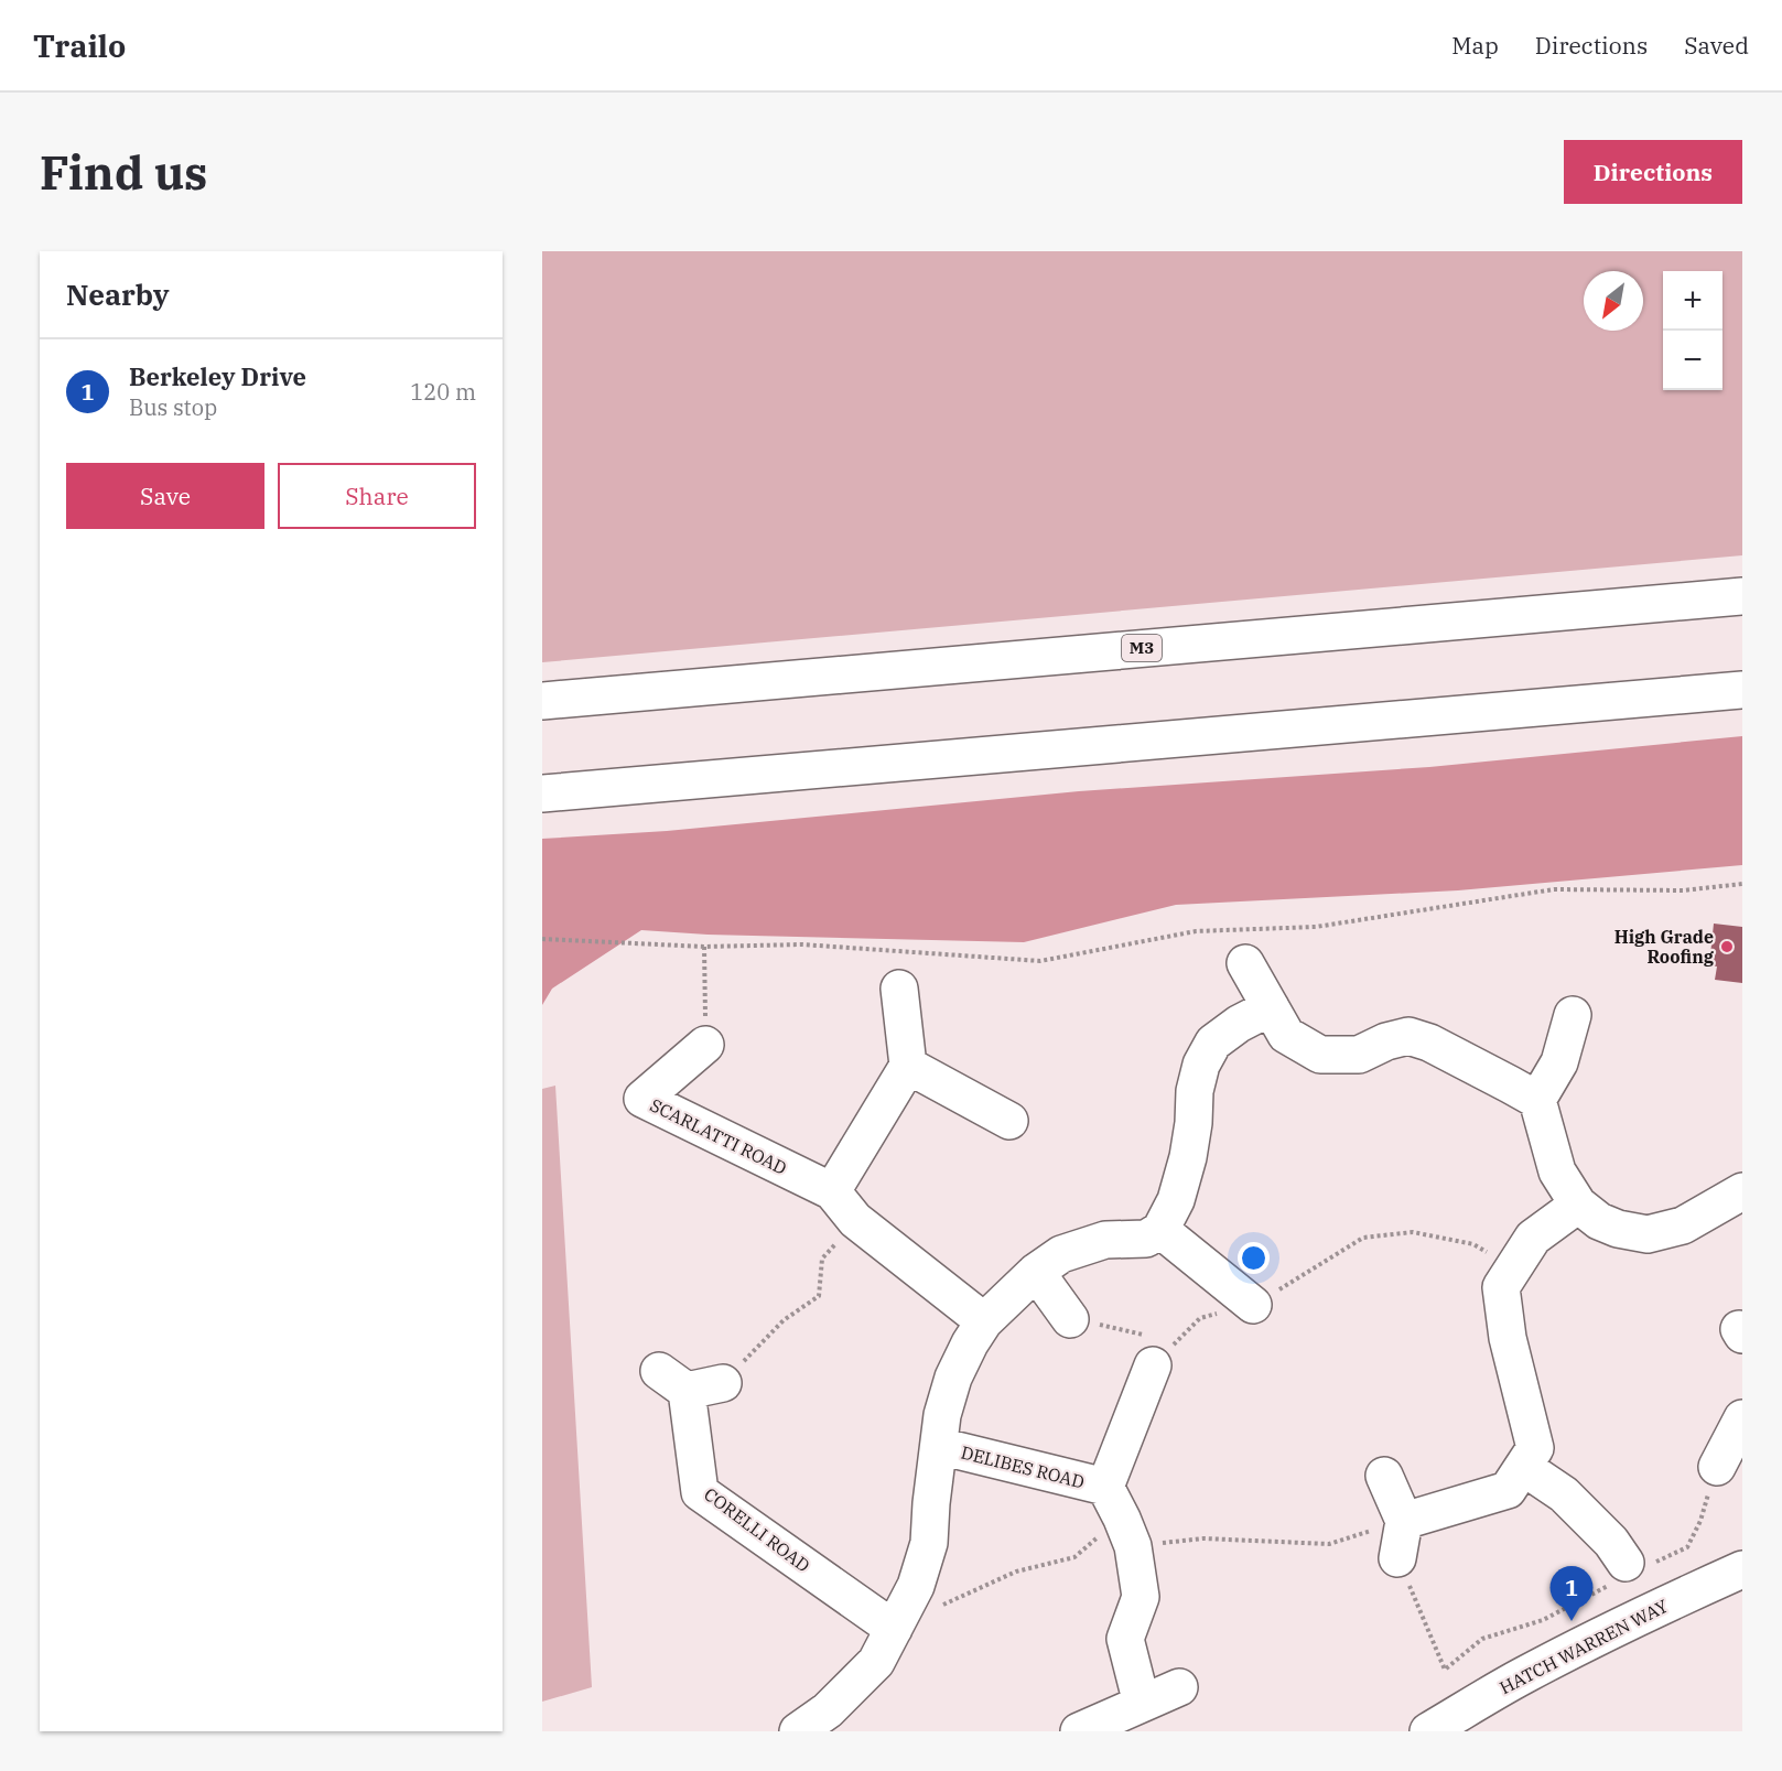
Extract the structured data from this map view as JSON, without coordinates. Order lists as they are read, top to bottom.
{
  "streets": {
    "main road": [
      "M3",
      "SCARLATTI ROAD",
      "DELIBES ROAD",
      "CORELLI ROAD",
      "HATCH WARREN WAY"
    ]
  },
  "places": ["High Grade Roofing"],
  "north": "bottom left",
  "page": {
    "header": "Trailo",
    "nav": ["Map", "Directions", "Saved"],
    "buttons": [
      "Directions",
      ["Save", "Share"]
    ],
    "title": "Find us",
    "heading": "Nearby",
    "map_buttons": ["+", "−"],
    "list": [
      {
        "mark": "1",
        "name": "Berkeley Drive",
        "note": "Bus stop",
        "value": "120 m"
      }
    ],
    "pins": "1"
  }
}
